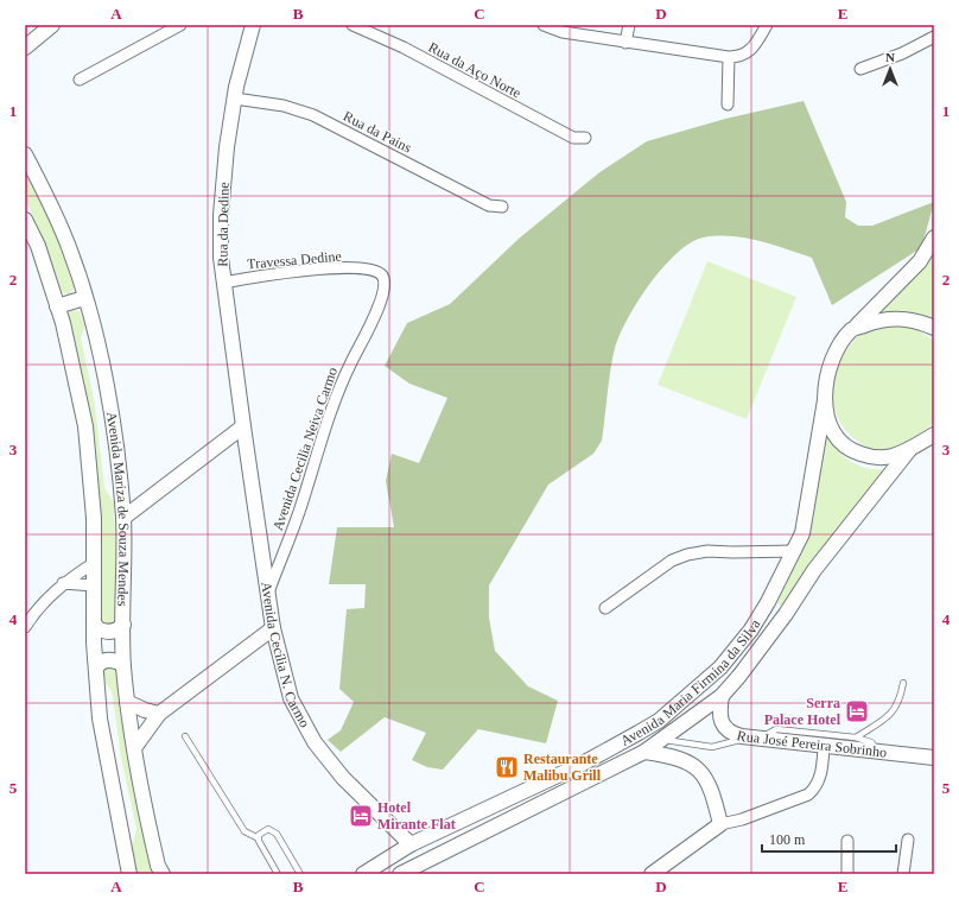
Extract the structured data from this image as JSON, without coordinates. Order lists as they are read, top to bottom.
{
  "streets": {
    "main road": [
      "Rua da Dedine",
      "Avenida Mariza de Souza Mendes",
      "Avenida Cecília N. Carmo",
      "Avenida Maria Firmina da Silva",
      "Rua José Pereira Sobrinho"
    ],
    "street": [
      "Rua da Aço Norte",
      "Rua da Pains",
      "Travessa Dedine",
      "Avenida Cecilia Neiva Carmo"
    ]
  },
  "crossings": [
    ["Rua da Pains", "Rua da Dedine"],
    ["Rua da Dedine", "Travessa Dedine"],
    ["Rua da Dedine", "Avenida Cecília N. Carmo"],
    ["Travessa Dedine", "Avenida Cecilia Neiva Carmo"],
    ["Avenida Cecilia Neiva Carmo", "Avenida Cecília N. Carmo"],
    ["Avenida Cecília N. Carmo", "Avenida Maria Firmina da Silva"],
    ["Avenida Maria Firmina da Silva", "Rua José Pereira Sobrinho"]
  ],
  "places": {
    "hotel": ["Serra Palace Hotel", "Hotel Mirante Flat"],
    "restaurant": ["Restaurante Malibu Grill"]
  },
  "scale_bar": "100 m",
  "north": "top",
  "grid": {
    "columns": [
      "A",
      "B",
      "C",
      "D",
      "E"
    ],
    "rows": [
      "1",
      "2",
      "3",
      "4",
      "5"
    ]
  }
}
